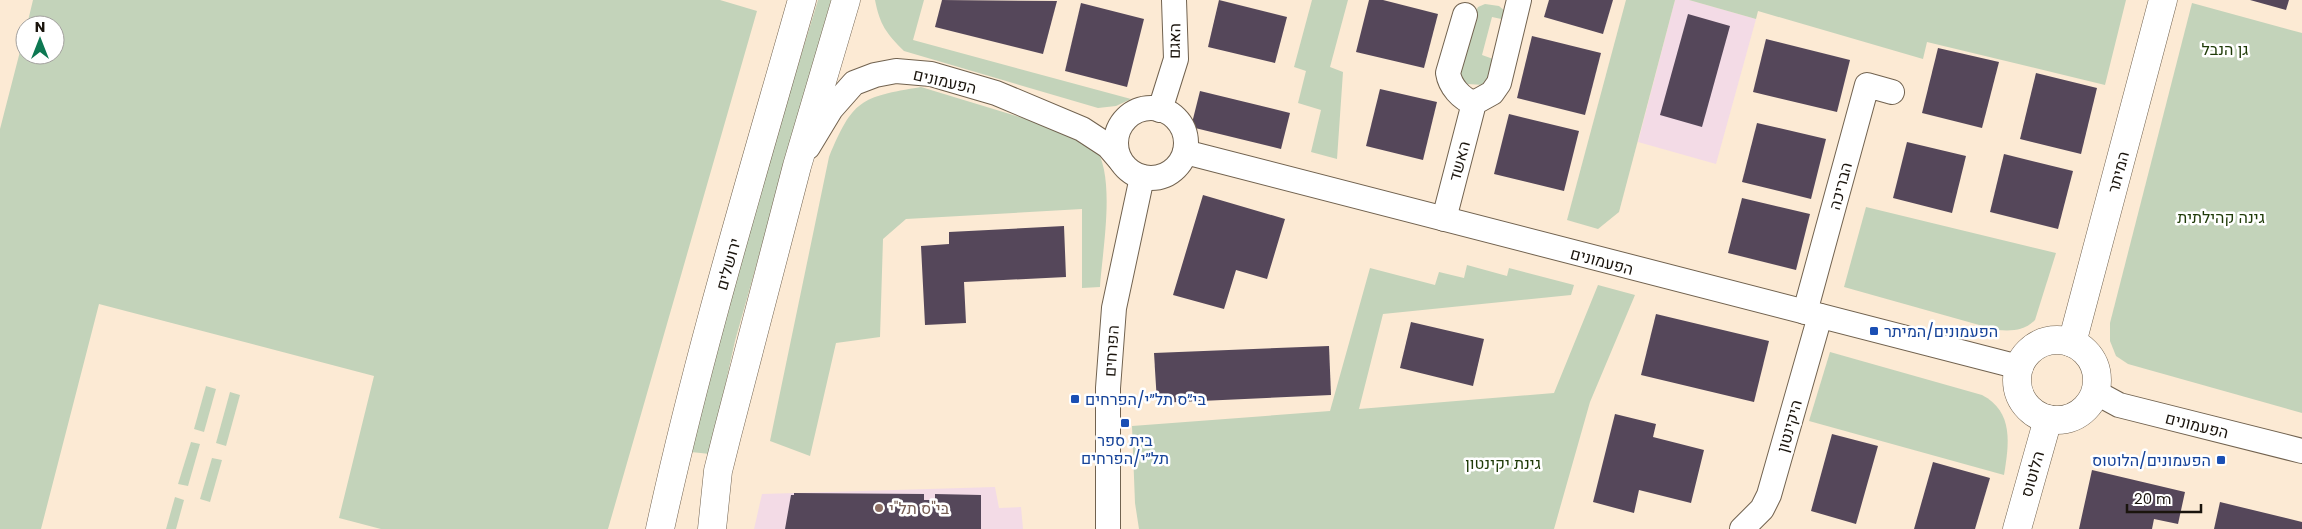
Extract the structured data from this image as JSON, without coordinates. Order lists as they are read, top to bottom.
{
  "streets": {
    "main road": ["המיתר", "ירושלים", "הלוטוס"],
    "street": [
      "האגם",
      "הפעמונים",
      "האשד",
      "הבריכה",
      "הפרחים",
      "היקינטון"
    ]
  },
  "crossings": [
    ["האגם", "הפעמונים"],
    ["האגם", "הפרחים"],
    ["הפעמונים", "האשד"],
    ["הפעמונים", "המיתר"],
    ["הפעמונים", "הבריכה"],
    ["הפעמונים", "הפרחים"],
    ["הפעמונים", "היקינטון"],
    ["הפעמונים", "הלוטוס"],
    ["המיתר", "הלוטוס"],
    ["הבריכה", "היקינטון"]
  ],
  "parks": ["גן הנבל", "גינה קהילתית", "גינת יקינטון"],
  "places": {
    "transit": [
      "הפעמונים/המיתר",
      "בי״ס תל״י/הפרחים",
      "בית ספר תל״י/הפרחים",
      "הפעמונים/הלוטוס"
    ],
    "other": ["בי\"ס תל\"י"]
  },
  "scale_bar": "20 m",
  "north": "top"
}
